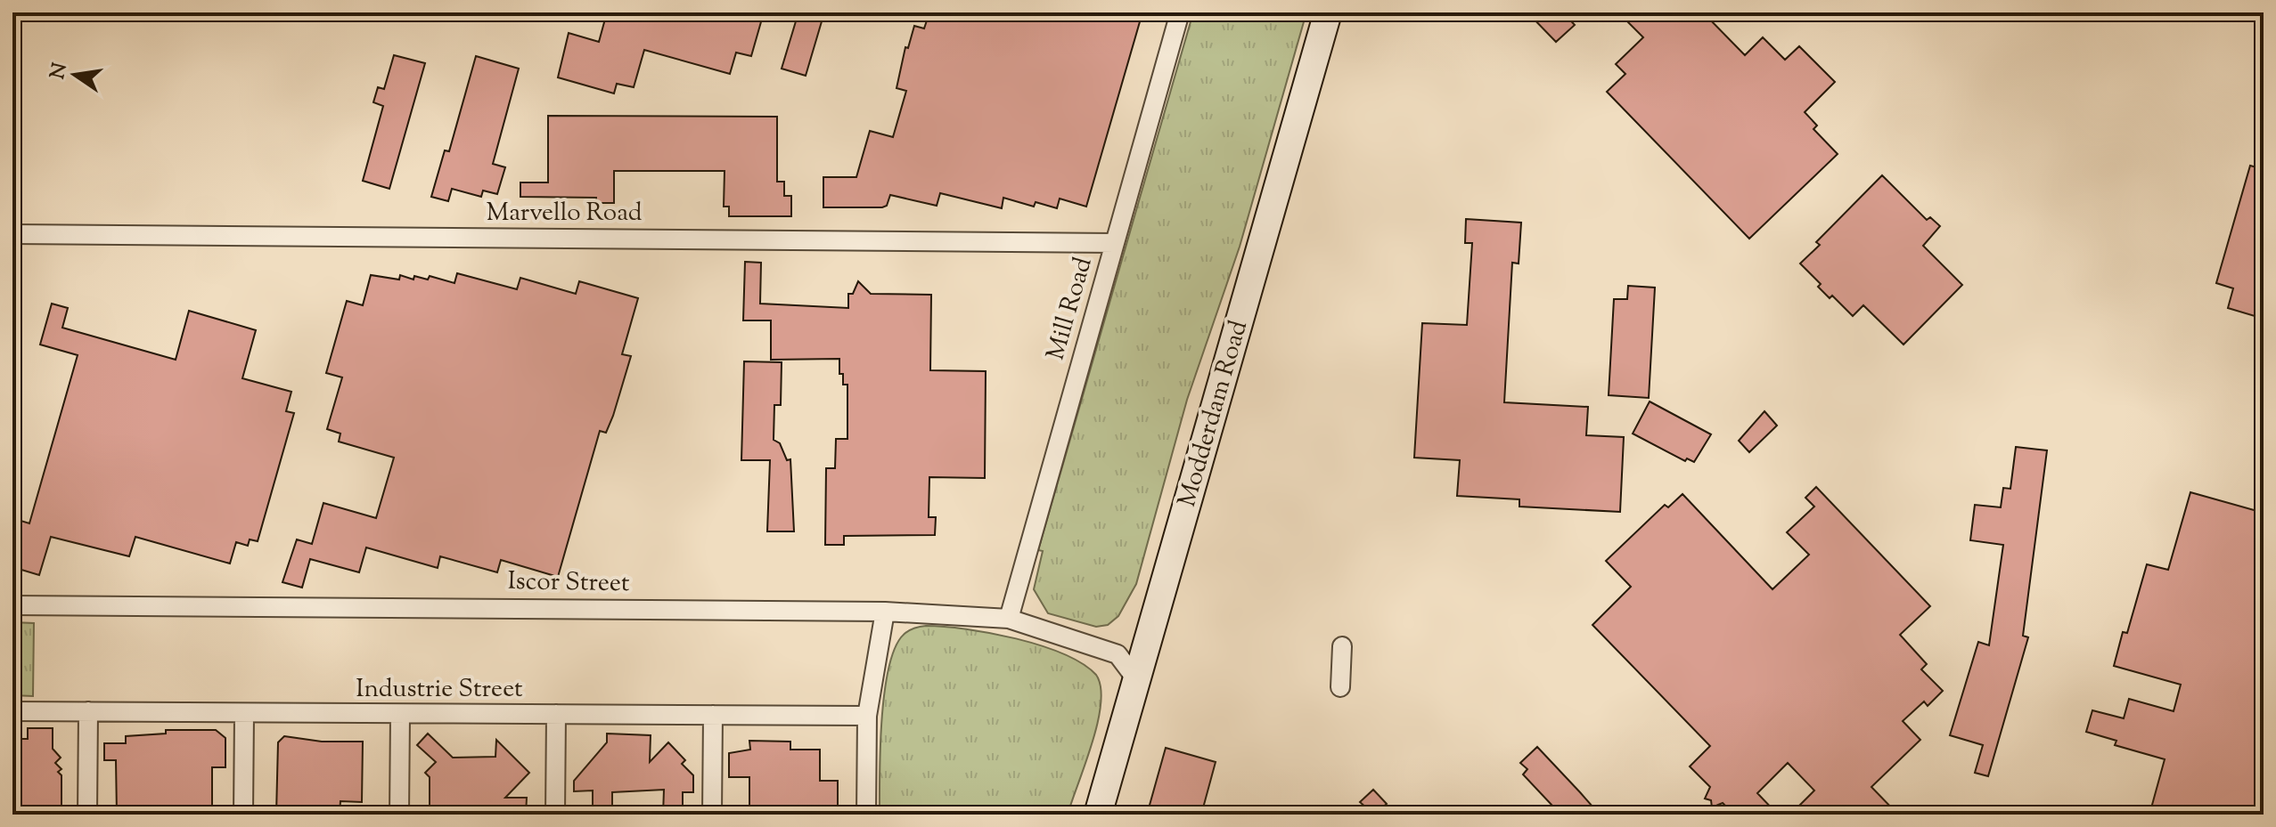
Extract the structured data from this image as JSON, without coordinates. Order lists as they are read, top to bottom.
{
  "streets": {
    "street": [
      "Marvello Road",
      "Mill Road",
      "Modderdam Road",
      "Iscor Street",
      "Industrie Street"
    ]
  },
  "crossings": [
    ["Marvello Road", "Mill Road"],
    ["Mill Road", "Iscor Street"]
  ],
  "north": "left"
}
